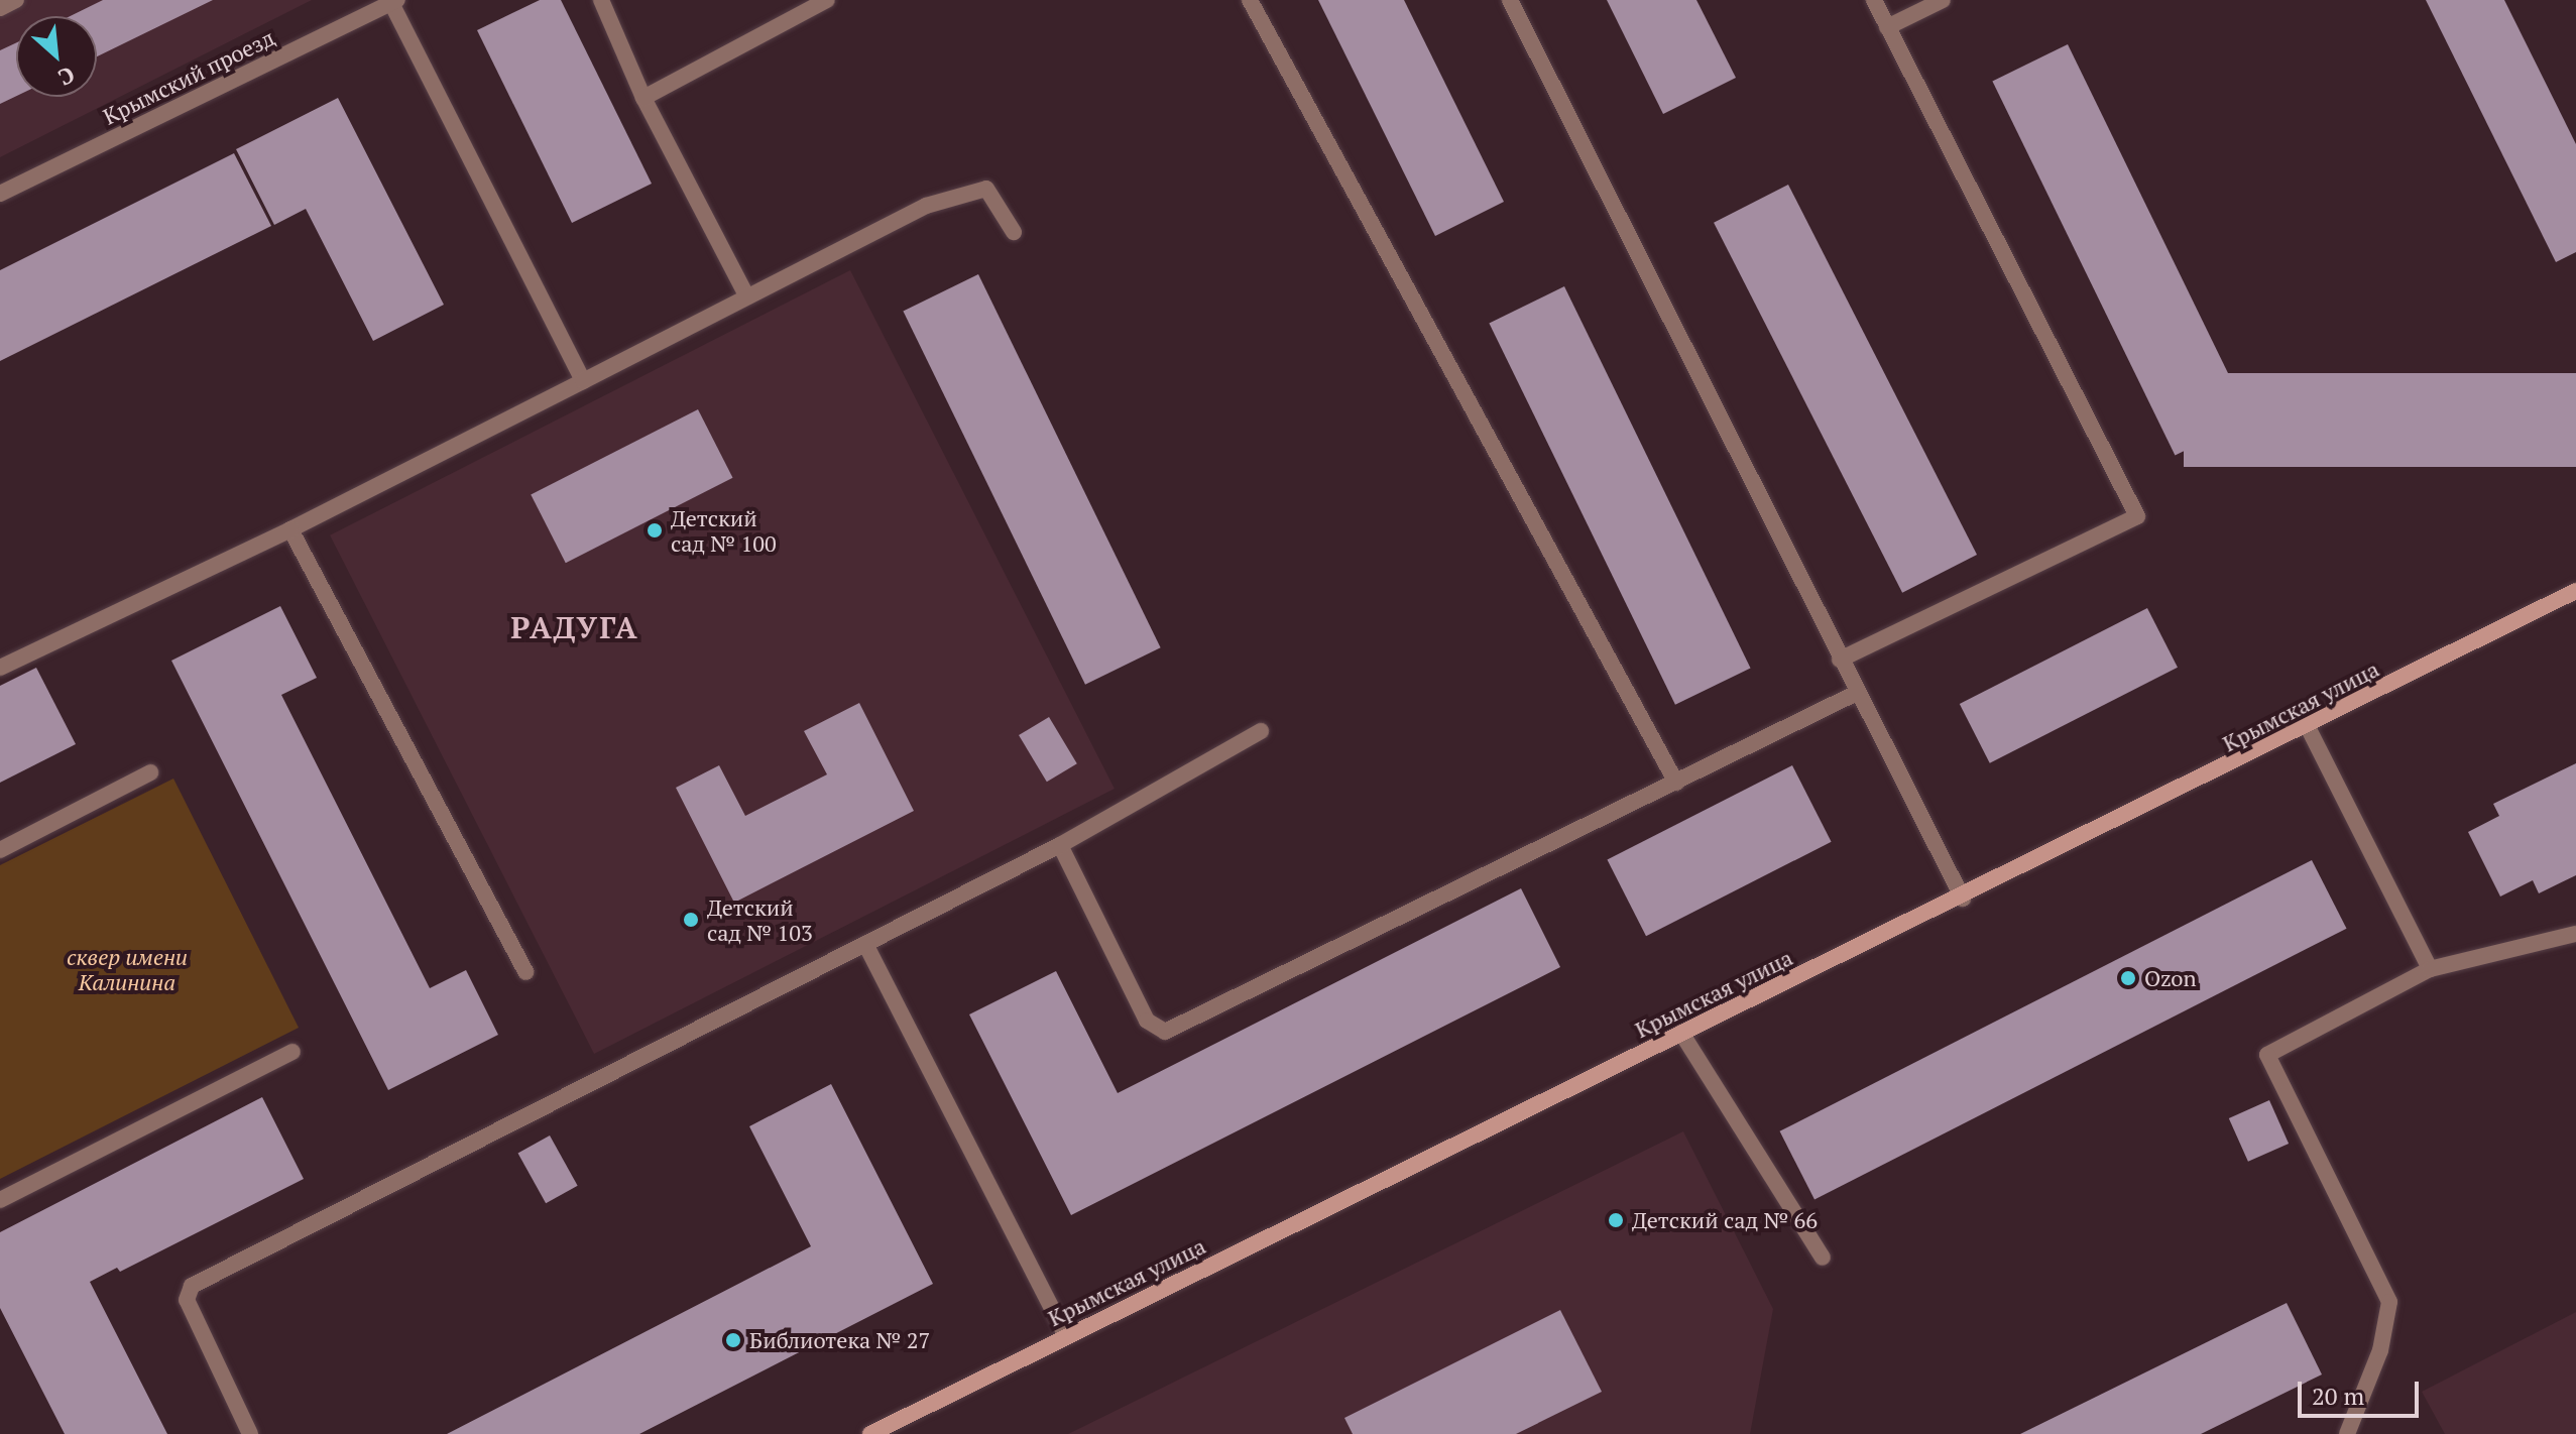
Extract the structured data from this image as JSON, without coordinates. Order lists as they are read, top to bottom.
{
  "streets": {
    "main road": ["Крымская улица"],
    "street": ["Крымский проезд"]
  },
  "districts": ["РАДУГА"],
  "parks": ["сквер имени Калинина"],
  "places": [
    "Детский сад № 100",
    "Детский сад № 103",
    "Ozon",
    "Детский сад № 66",
    "Библиотека № 27"
  ],
  "scale_bar": "20 m",
  "north": "bottom right"
}
